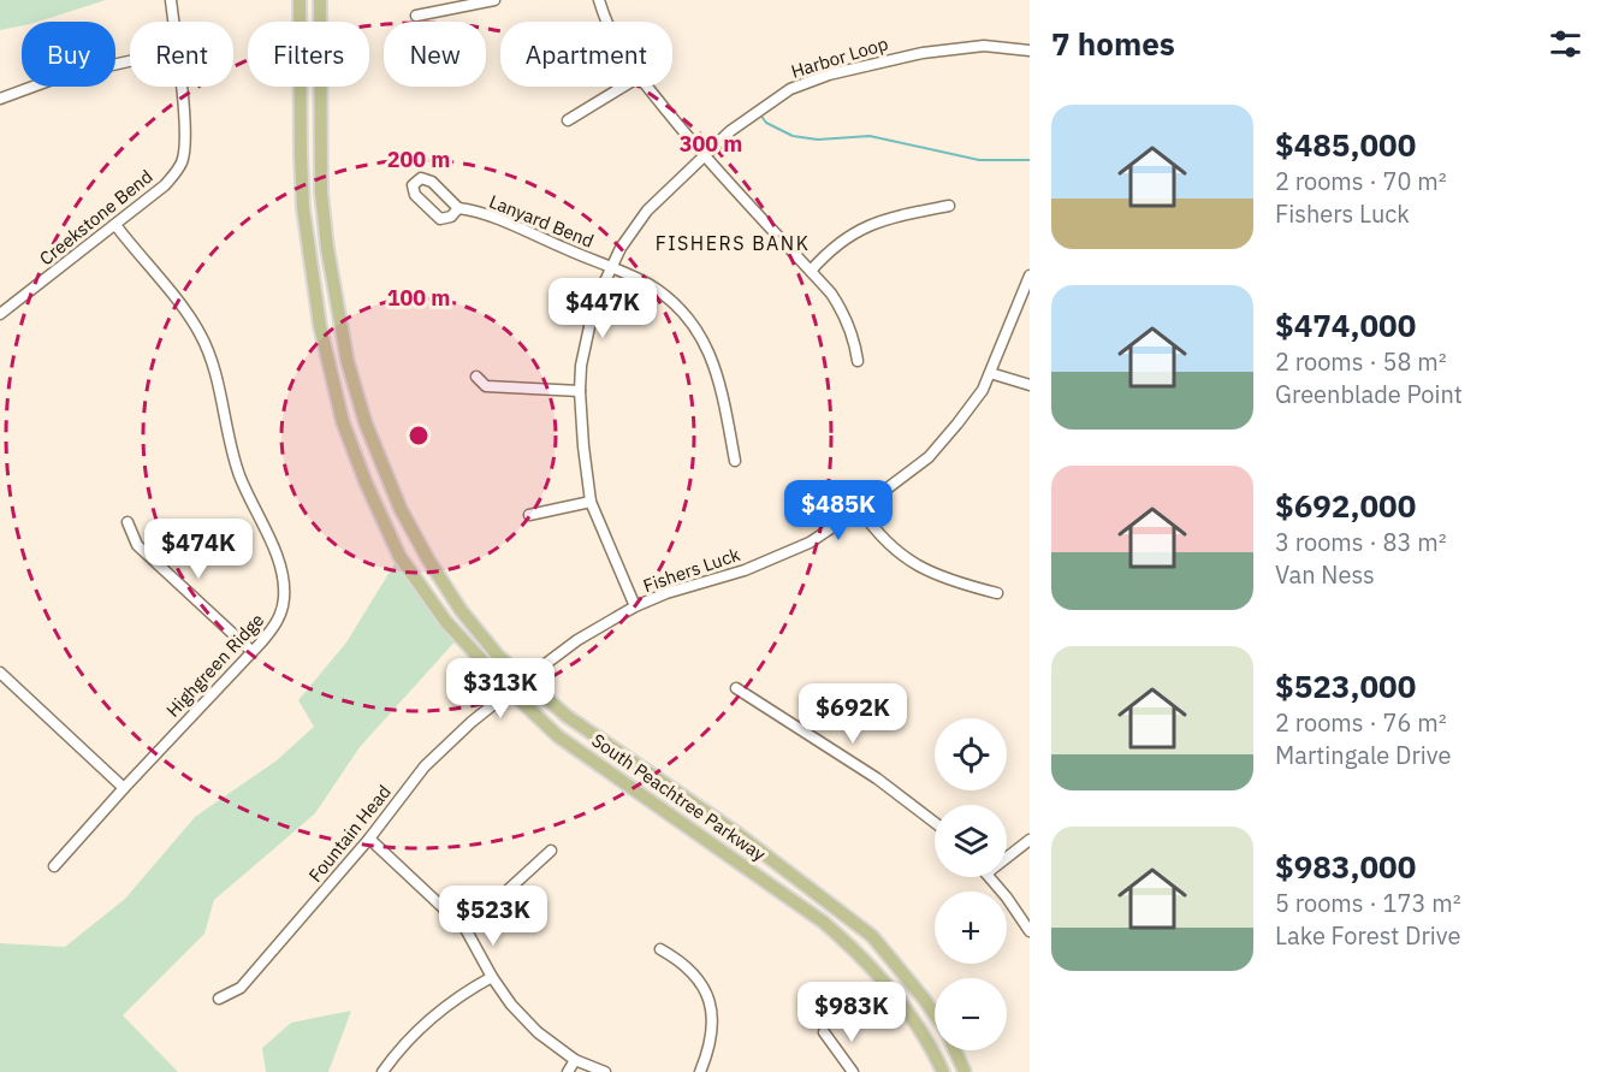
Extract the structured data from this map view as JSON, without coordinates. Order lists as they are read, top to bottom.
{
  "streets": {
    "main road": ["South Peachtree Parkway"],
    "street": [
      "Harbor Loop",
      "Creekstone Bend",
      "Lanyard Bend",
      "Fishers Luck",
      "Highgreen Ridge",
      "Fountain Head"
    ]
  },
  "crossings": [
    ["Harbor Loop", "Lanyard Bend"],
    ["Harbor Loop", "Fishers Luck"],
    ["Creekstone Bend", "Highgreen Ridge"],
    ["Fishers Luck", "South Peachtree Parkway"],
    ["Fishers Luck", "Fountain Head"],
    ["South Peachtree Parkway", "Fountain Head"]
  ],
  "districts": ["FISHERS BANK"],
  "page": {
    "heading": "7 homes",
    "chip": [
      "Buy",
      "Rent",
      "Filters",
      "New",
      "Apartment"
    ],
    "list": [
      {
        "name": "$485,000",
        "note": "2 rooms · 70 m² · Fishers Luck"
      },
      {
        "name": "$474,000",
        "note": "2 rooms · 58 m² · Greenblade Point"
      },
      {
        "name": "$692,000",
        "note": "3 rooms · 83 m² · Van Ness"
      },
      {
        "name": "$523,000",
        "note": "2 rooms · 76 m² · Martingale Drive"
      },
      {
        "name": "$983,000",
        "note": "5 rooms · 173 m² · Lake Forest Drive"
      }
    ],
    "price": [
      "$447K",
      "$485K",
      "$474K",
      "$313K",
      "$692K",
      "$523K",
      "$983K"
    ],
    "map_buttons": ["+", "−"]
  },
  "rings": ["300 m", "200 m", "100 m"]
}
